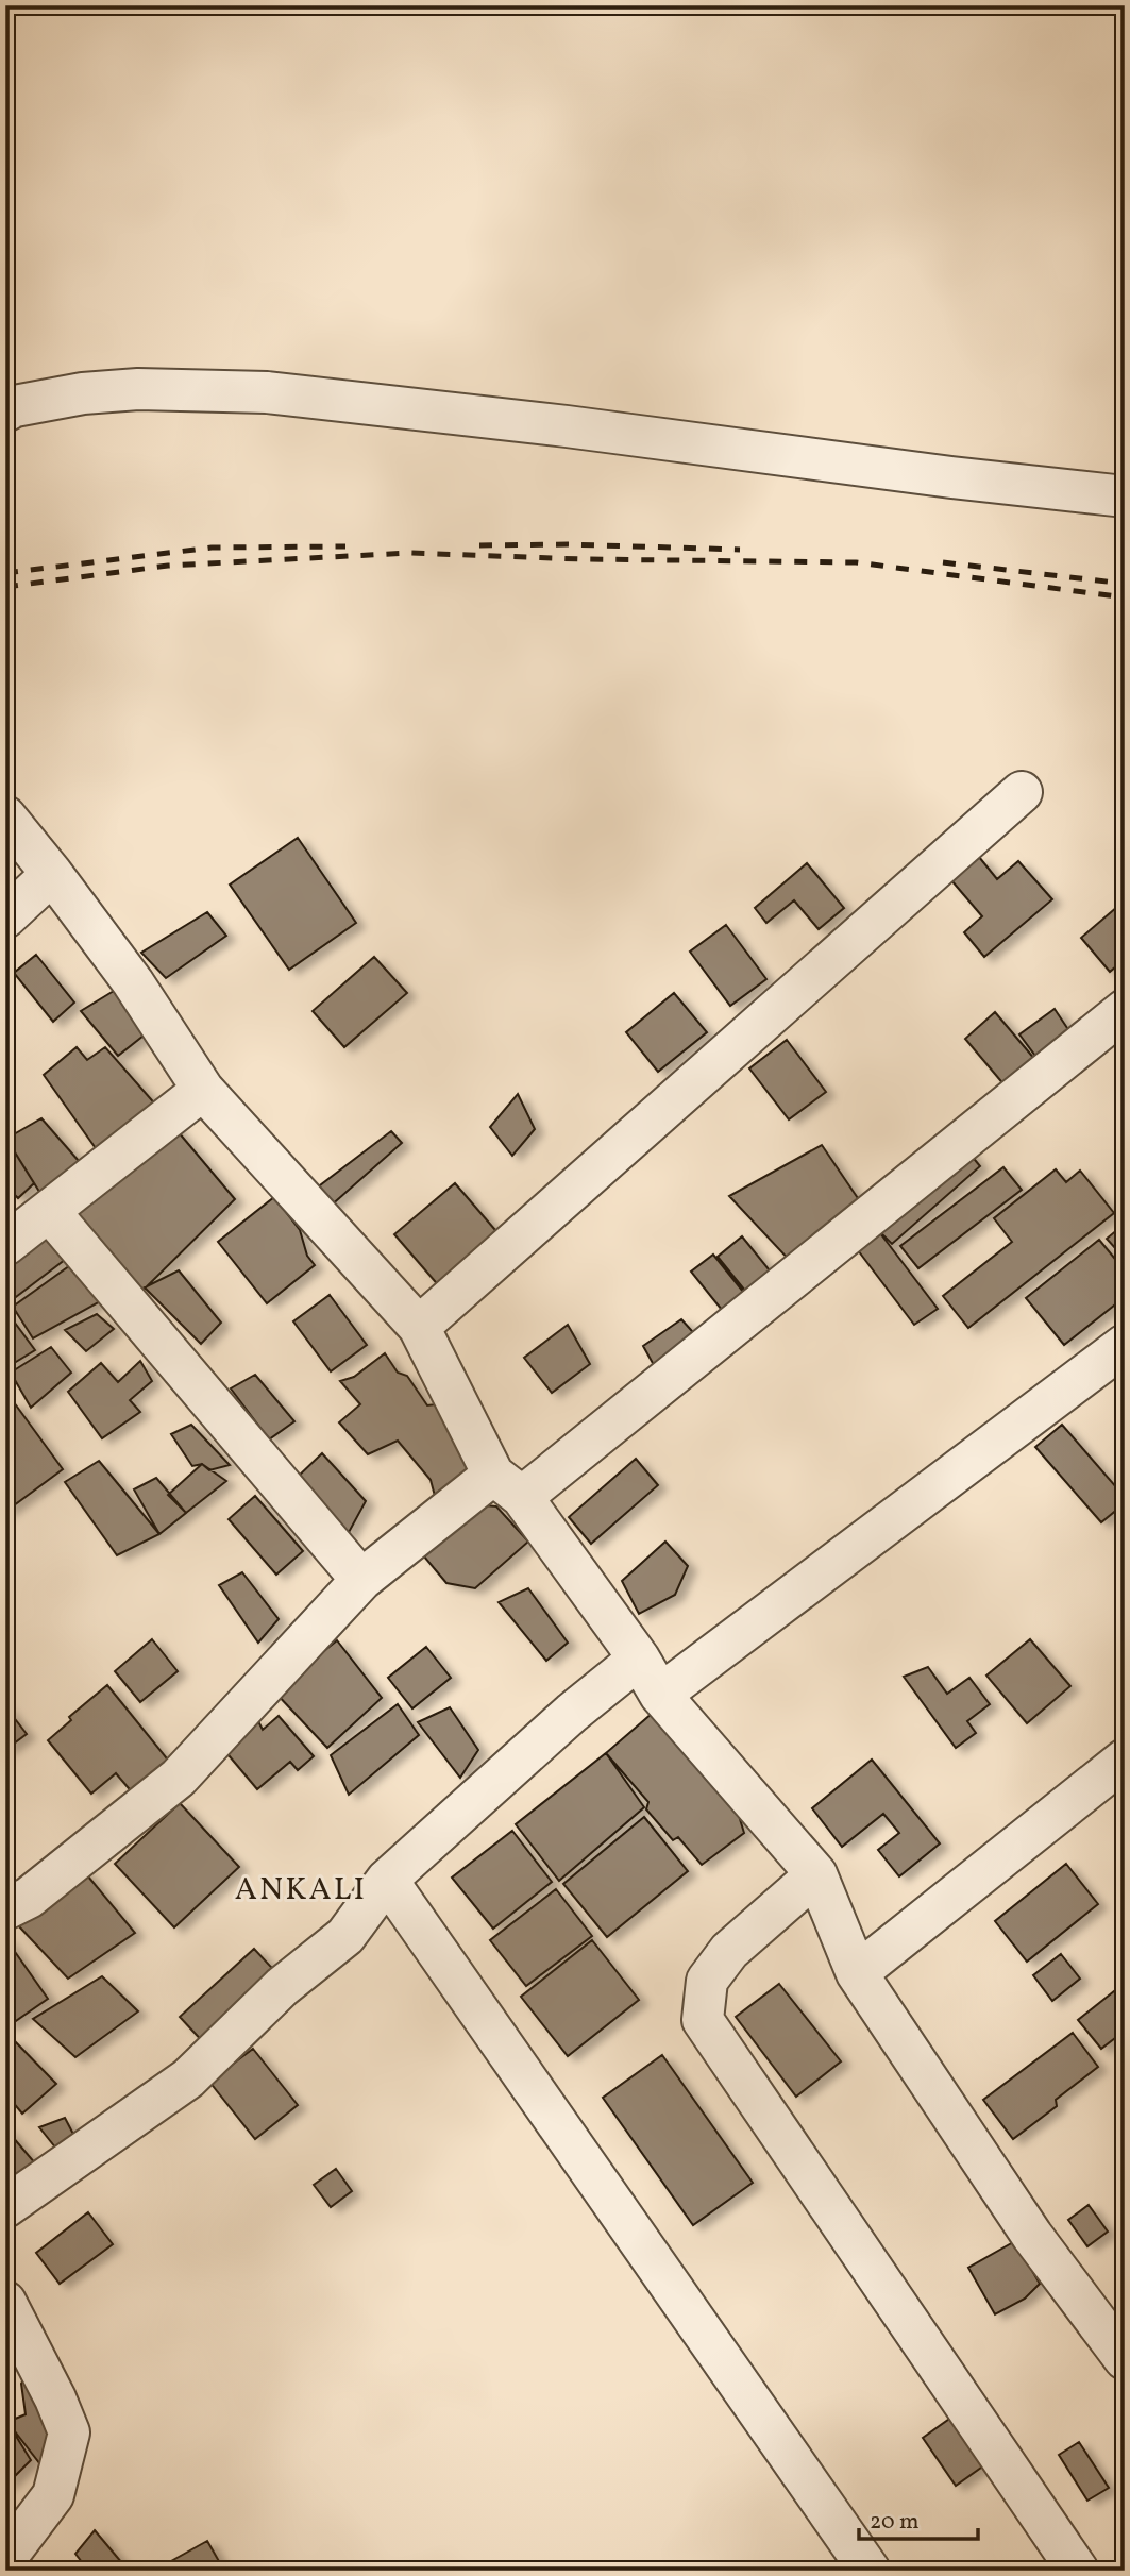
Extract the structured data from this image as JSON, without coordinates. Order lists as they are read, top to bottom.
{
  "districts": ["ANKALI"],
  "scale_bar": "20 m"
}
